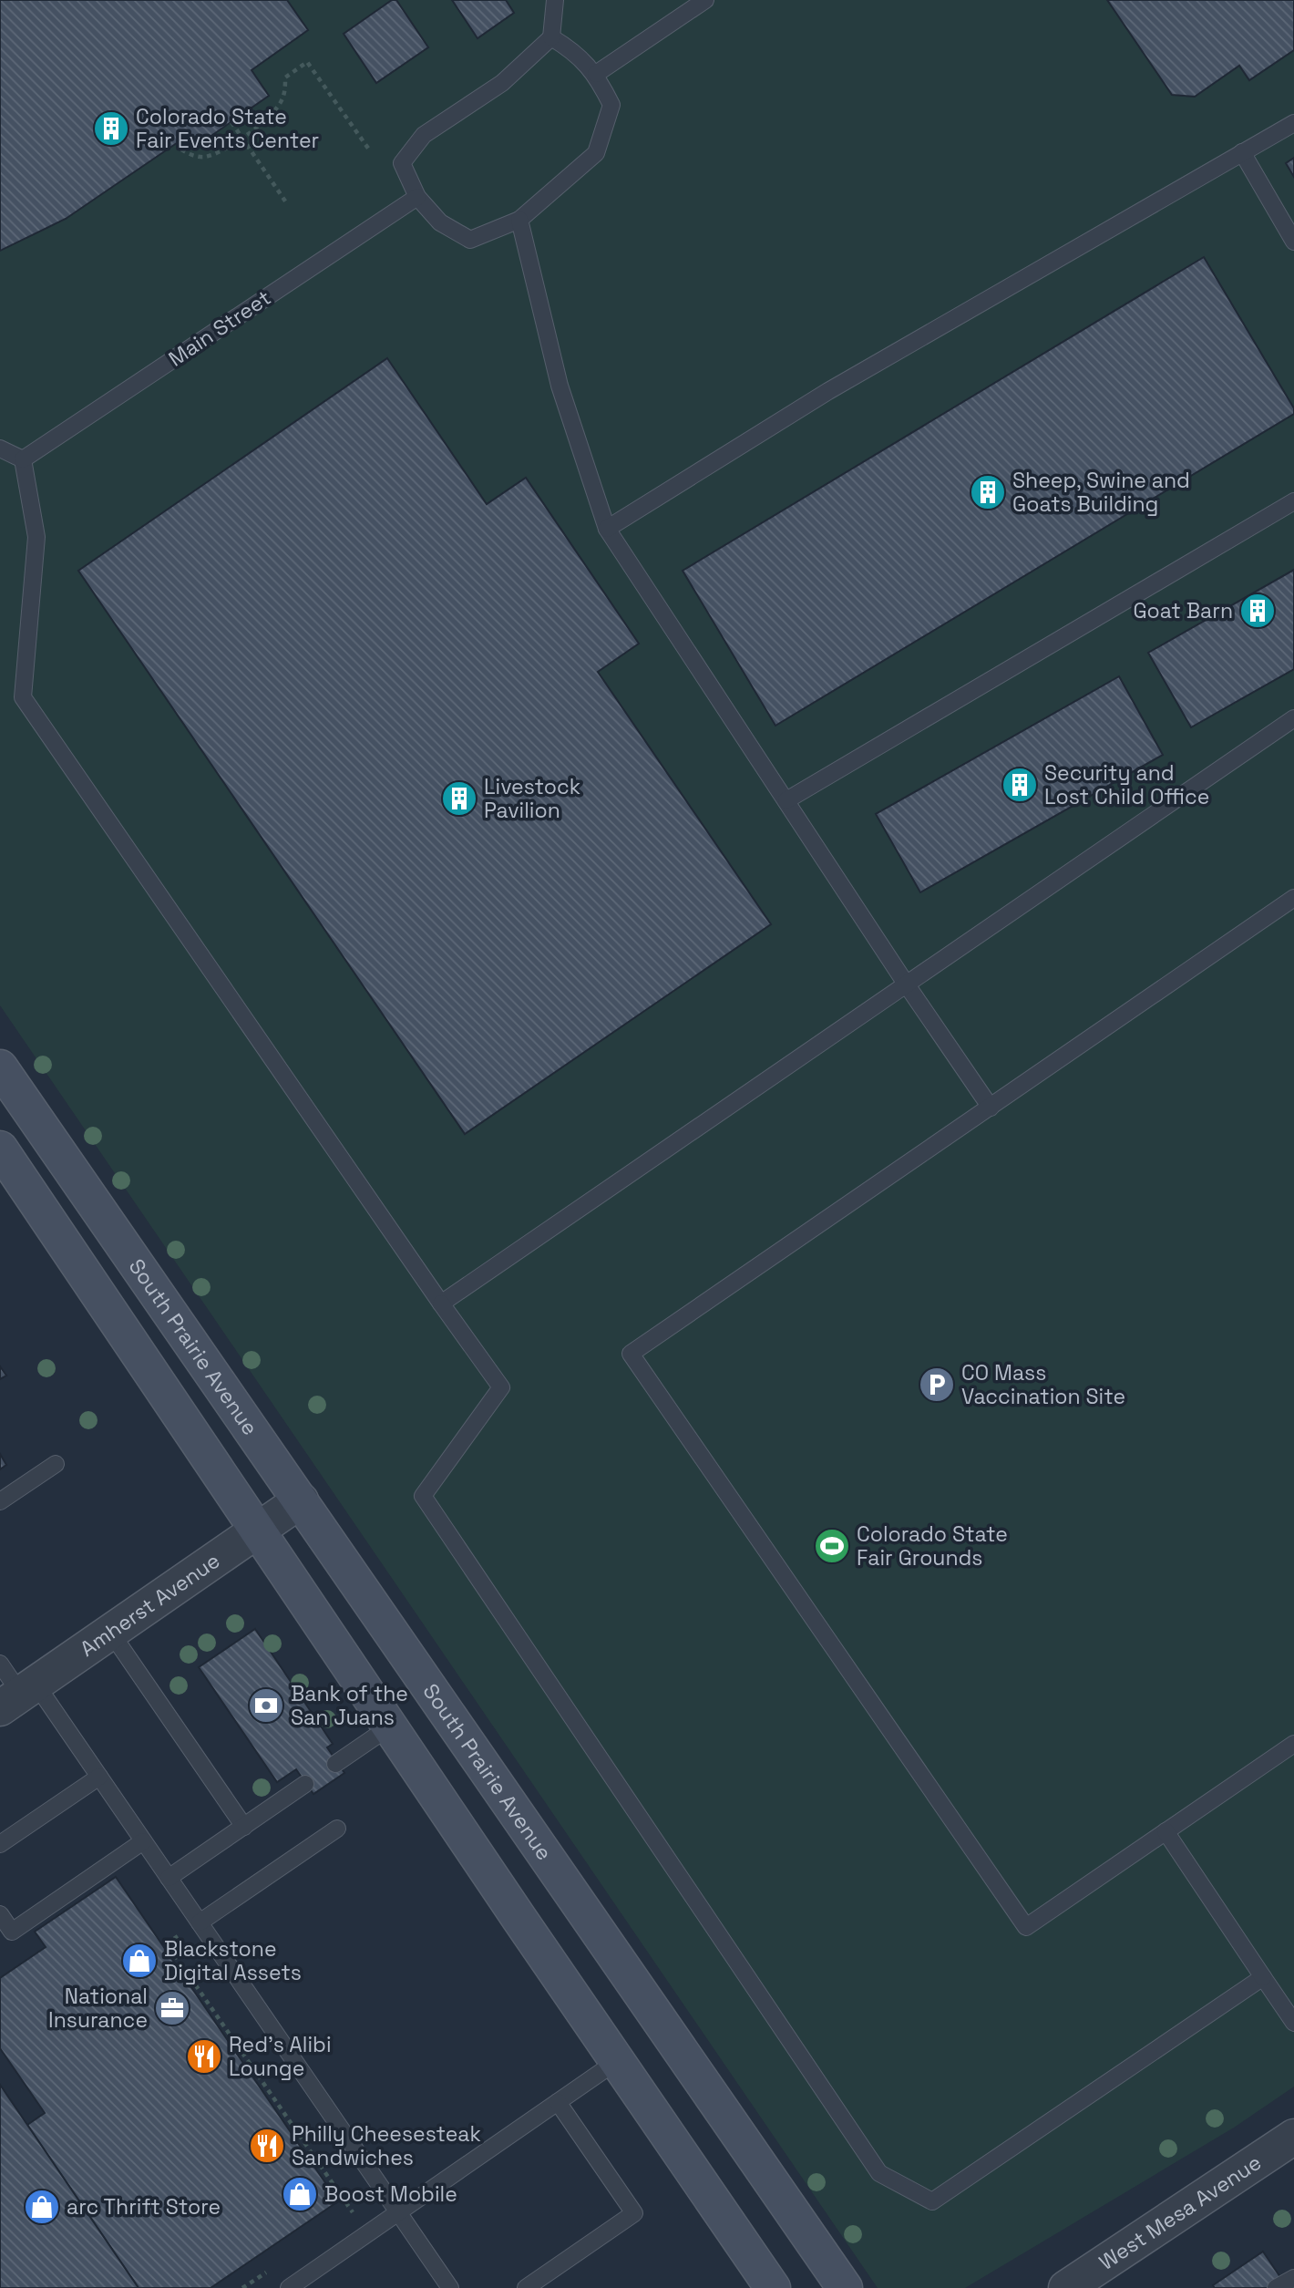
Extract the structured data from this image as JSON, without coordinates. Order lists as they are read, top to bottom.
{
  "streets": {
    "main road": ["South Prairie Avenue"],
    "street": ["Amherst Avenue", "West Mesa Avenue"],
    "lane": ["Main Street"]
  },
  "crossings": [
    ["South Prairie Avenue", "Amherst Avenue"]
  ],
  "places": {
    "building": [
      "Colorado State Fair Events Center",
      "Sheep, Swine and Goats Building",
      "Goat Barn",
      "Security and Lost Child Office",
      "Livestock Pavilion"
    ],
    "parking": ["CO Mass Vaccination Site"],
    "sports": ["Colorado State Fair Grounds"],
    "bank": ["Bank of the San Juans"],
    "shop": ["Blackstone Digital Assets", "Boost Mobile", "arc Thrift Store"],
    "office": ["National Insurance"],
    "restaurant": ["Red's Alibi Lounge", "Philly Cheesesteak Sandwiches"]
  }
}
